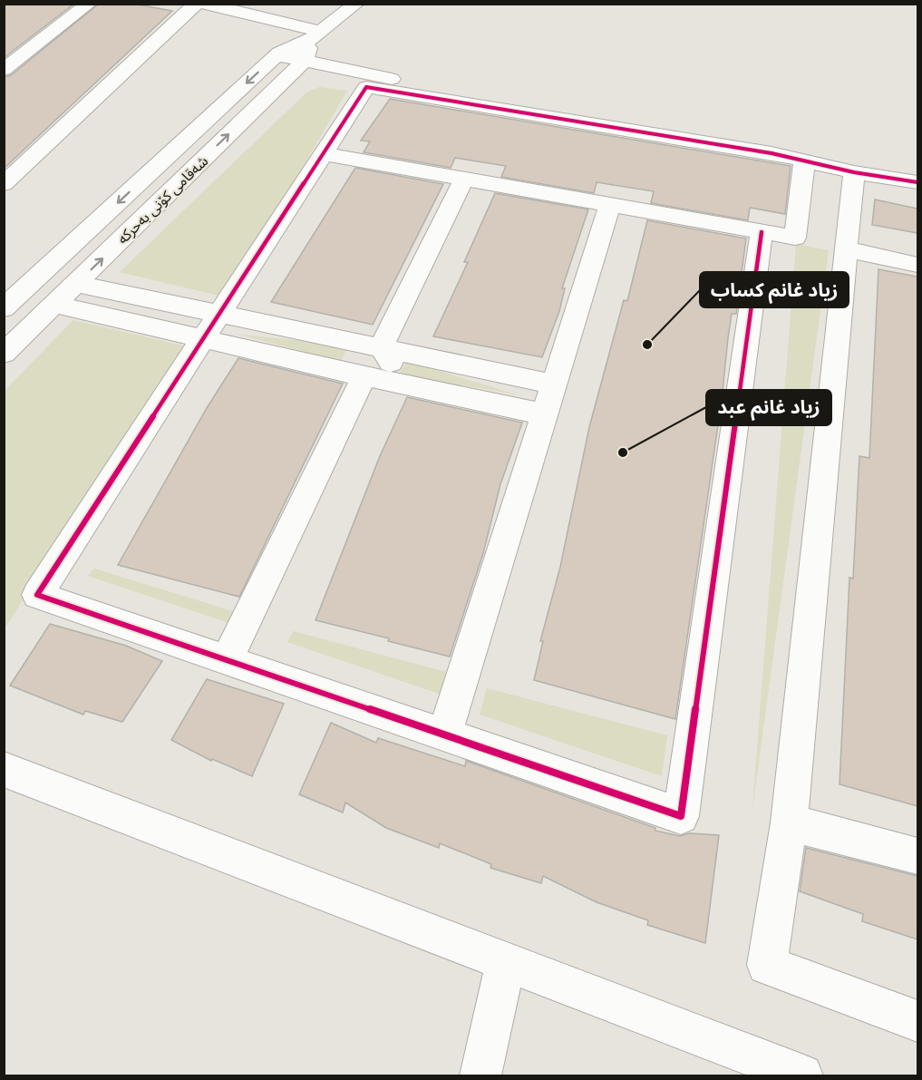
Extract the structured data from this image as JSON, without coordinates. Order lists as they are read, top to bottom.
{
  "streets": {
    "street": ["شەقامی کۆنی بەحرکە"]
  },
  "places": ["زياد غانم كساب", "زياد غانم عبد"]
}
